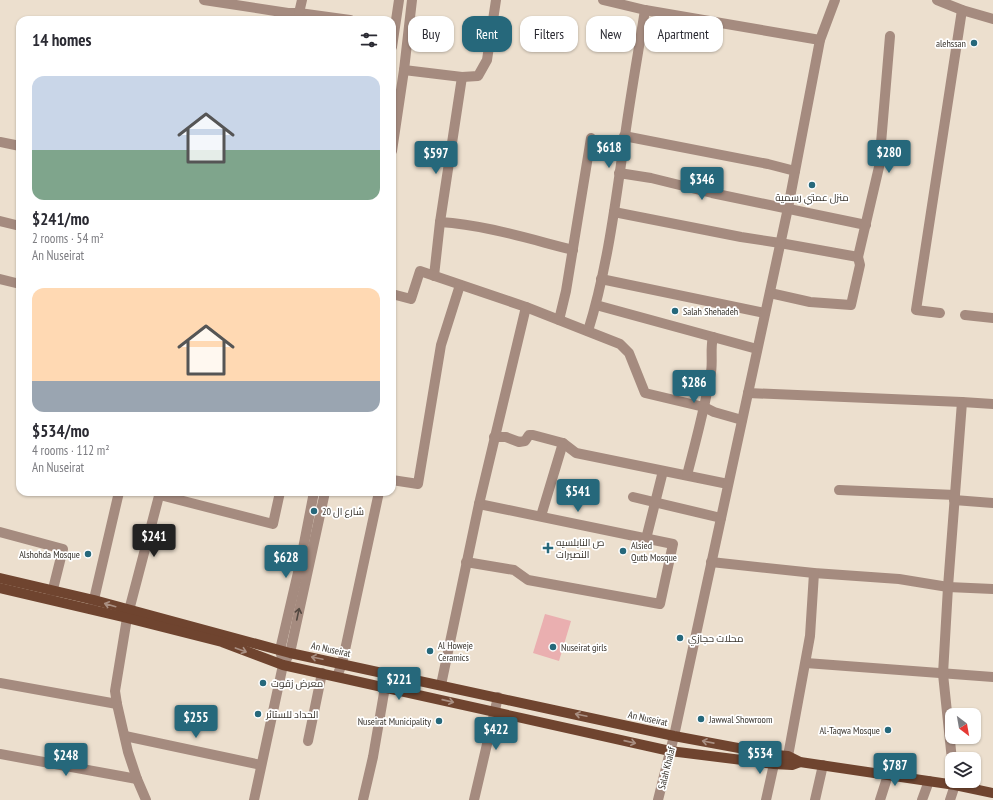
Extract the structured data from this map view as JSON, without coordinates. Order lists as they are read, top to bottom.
{
  "streets": {
    "main road": ["An Nuseirat"],
    "street": ["Salah Khalaf"]
  },
  "crossings": [
    ["An Nuseirat", "Salah Khalaf"]
  ],
  "places": {
    "other": [
      "alehssan",
      "منزل عمتي رسمية",
      "Salah Shehadeh",
      "شارع ال 20",
      "Alsied Qutb Mosque",
      "Alshohda Mosque",
      "محلات حجازي",
      "Nuseirat girls",
      "Al Howeje Ceramics",
      "معرض زقوت",
      "الحداد للستائر",
      "Jawwal Showroom",
      "Nuseirat Municipality",
      "Al-Taqwa Mosque"
    ],
    "health": ["ص النابلسيه النصيرات"]
  },
  "north": "bottom right",
  "page": {
    "chip": [
      "Buy",
      "Rent",
      "Filters",
      "New",
      "Apartment"
    ],
    "heading": "14 homes",
    "list": [
      {
        "name": "$241/mo",
        "note": "2 rooms · 54 m² · An Nuseirat"
      },
      {
        "name": "$534/mo",
        "note": "4 rooms · 112 m² · An Nuseirat"
      }
    ],
    "price": [
      "$618",
      "$280",
      "$597",
      "$346",
      "$286",
      "$541",
      "$241",
      "$628",
      "$221",
      "$255",
      "$422",
      "$534",
      "$248",
      "$787"
    ]
  }
}
